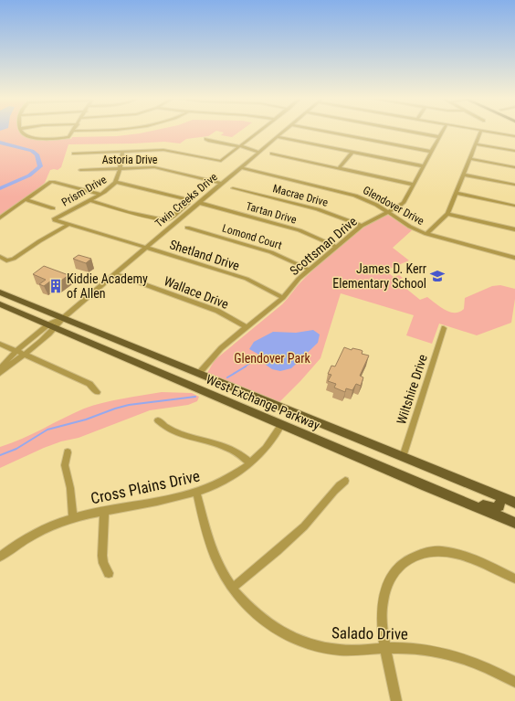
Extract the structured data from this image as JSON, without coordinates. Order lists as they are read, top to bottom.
{
  "streets": {
    "main road": ["West Exchange Parkway"],
    "street": [
      "Astoria Drive",
      "Prism Drive",
      "Macrae Drive",
      "Twin Creeks Drive",
      "Glendover Drive",
      "Tartan Drive",
      "Lomond Court",
      "Scottsman Drive",
      "Shetland Drive",
      "Wallace Drive",
      "Wiltshire Drive",
      "Cross Plains Drive",
      "Salado Drive"
    ]
  },
  "crossings": [
    ["Astoria Drive", "Prism Drive"],
    ["Astoria Drive", "Twin Creeks Drive"],
    ["Prism Drive", "Shetland Drive"],
    ["Macrae Drive", "Scottsman Drive"],
    ["Twin Creeks Drive", "Glendover Drive"],
    ["Twin Creeks Drive", "Tartan Drive"],
    ["Twin Creeks Drive", "Shetland Drive"],
    ["Twin Creeks Drive", "Wallace Drive"],
    ["Twin Creeks Drive", "West Exchange Parkway"],
    ["Glendover Drive", "Scottsman Drive"],
    ["Tartan Drive", "Scottsman Drive"],
    ["Lomond Court", "Scottsman Drive"],
    ["Scottsman Drive", "Shetland Drive"],
    ["Scottsman Drive", "Wallace Drive"],
    ["Scottsman Drive", "West Exchange Parkway"],
    ["Wiltshire Drive", "West Exchange Parkway"],
    ["West Exchange Parkway", "Cross Plains Drive"],
    ["Cross Plains Drive", "Salado Drive"]
  ],
  "parks": ["Glendover Park"],
  "places": {
    "school or university": ["James D. Kerr Elementary School"],
    "building": ["Kiddie Academy of Allen"]
  }
}
